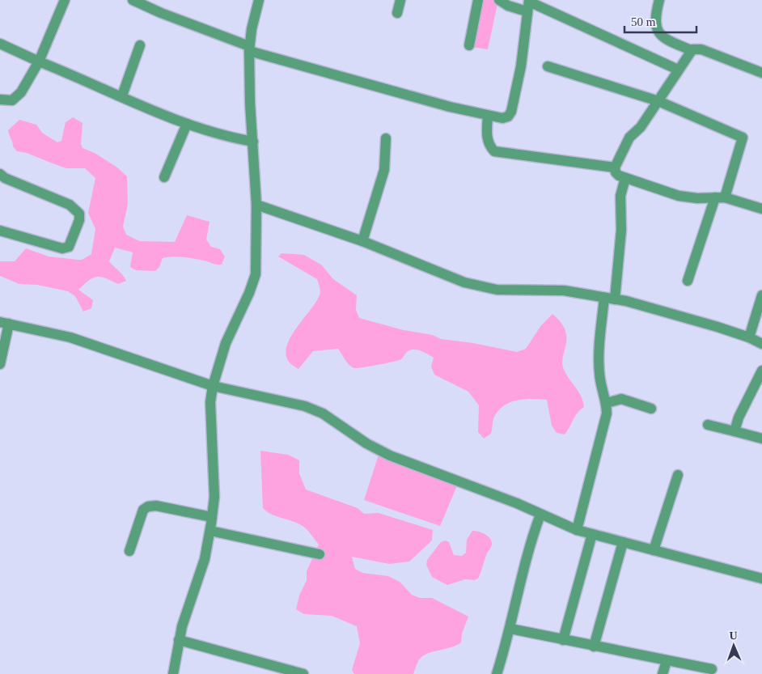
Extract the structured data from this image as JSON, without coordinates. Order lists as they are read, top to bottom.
{
  "scale_bar": "50 m",
  "north": "top"
}
